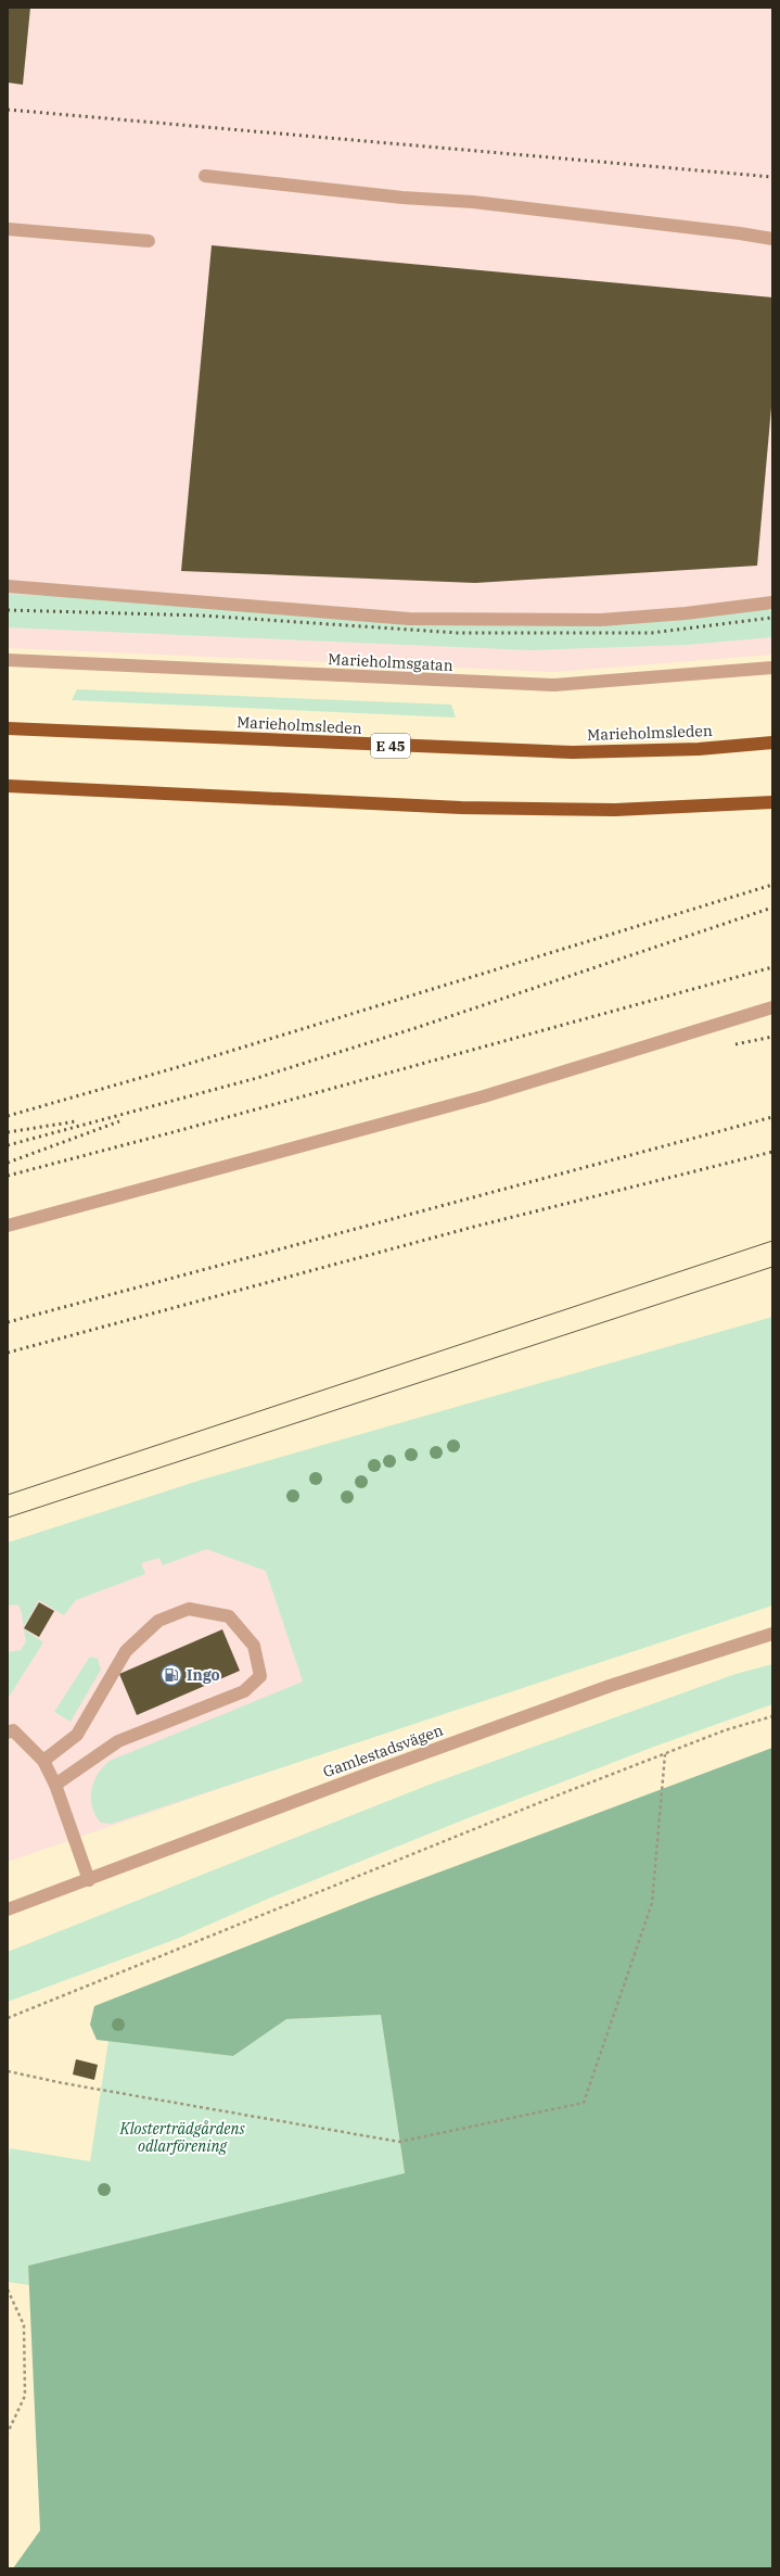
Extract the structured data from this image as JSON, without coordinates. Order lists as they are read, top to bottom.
{
  "streets": {
    "highway": ["Marieholmsleden", "E 45"],
    "street": ["Marieholmsgatan", "Gamlestadsvägen"]
  },
  "parks": ["Klosterträdgårdens odlarförening"],
  "places": {
    "fuel station": ["Ingo"]
  }
}
